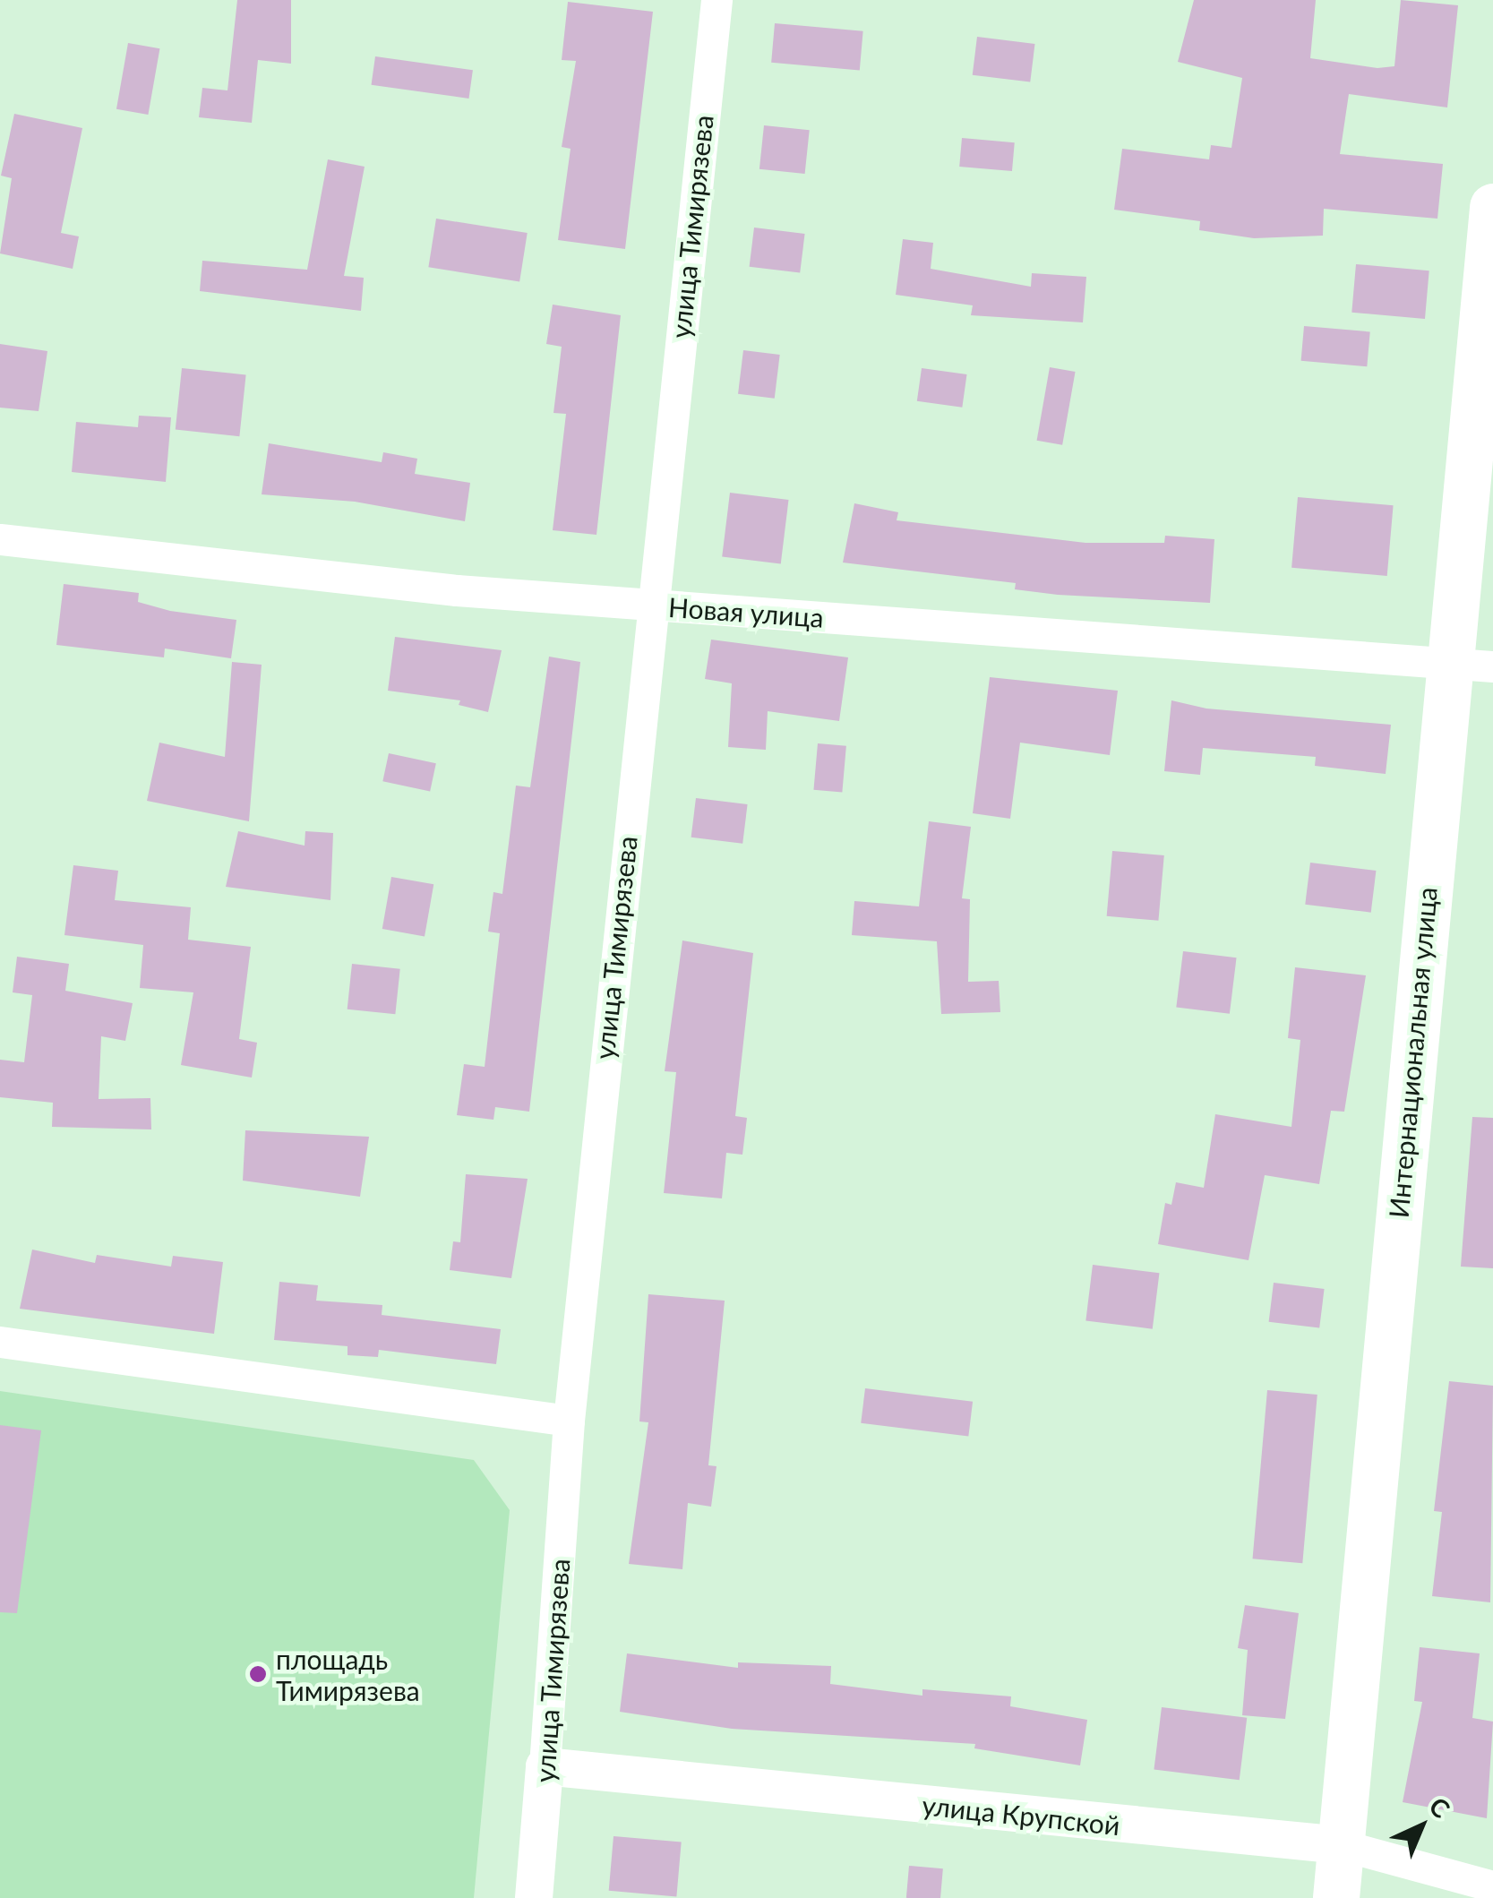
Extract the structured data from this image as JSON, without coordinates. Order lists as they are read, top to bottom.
{
  "streets": {
    "main road": ["Интернациональная улица"],
    "street": ["улица Тимирязева", "Новая улица", "улица Крупской"]
  },
  "crossings": [
    ["улица Тимирязева", "Новая улица"],
    ["улица Тимирязева", "улица Крупской"],
    ["Новая улица", "Интернациональная улица"],
    ["Интернациональная улица", "улица Крупской"]
  ],
  "places": ["площадь Тимирязева"],
  "north": "top right"
}
